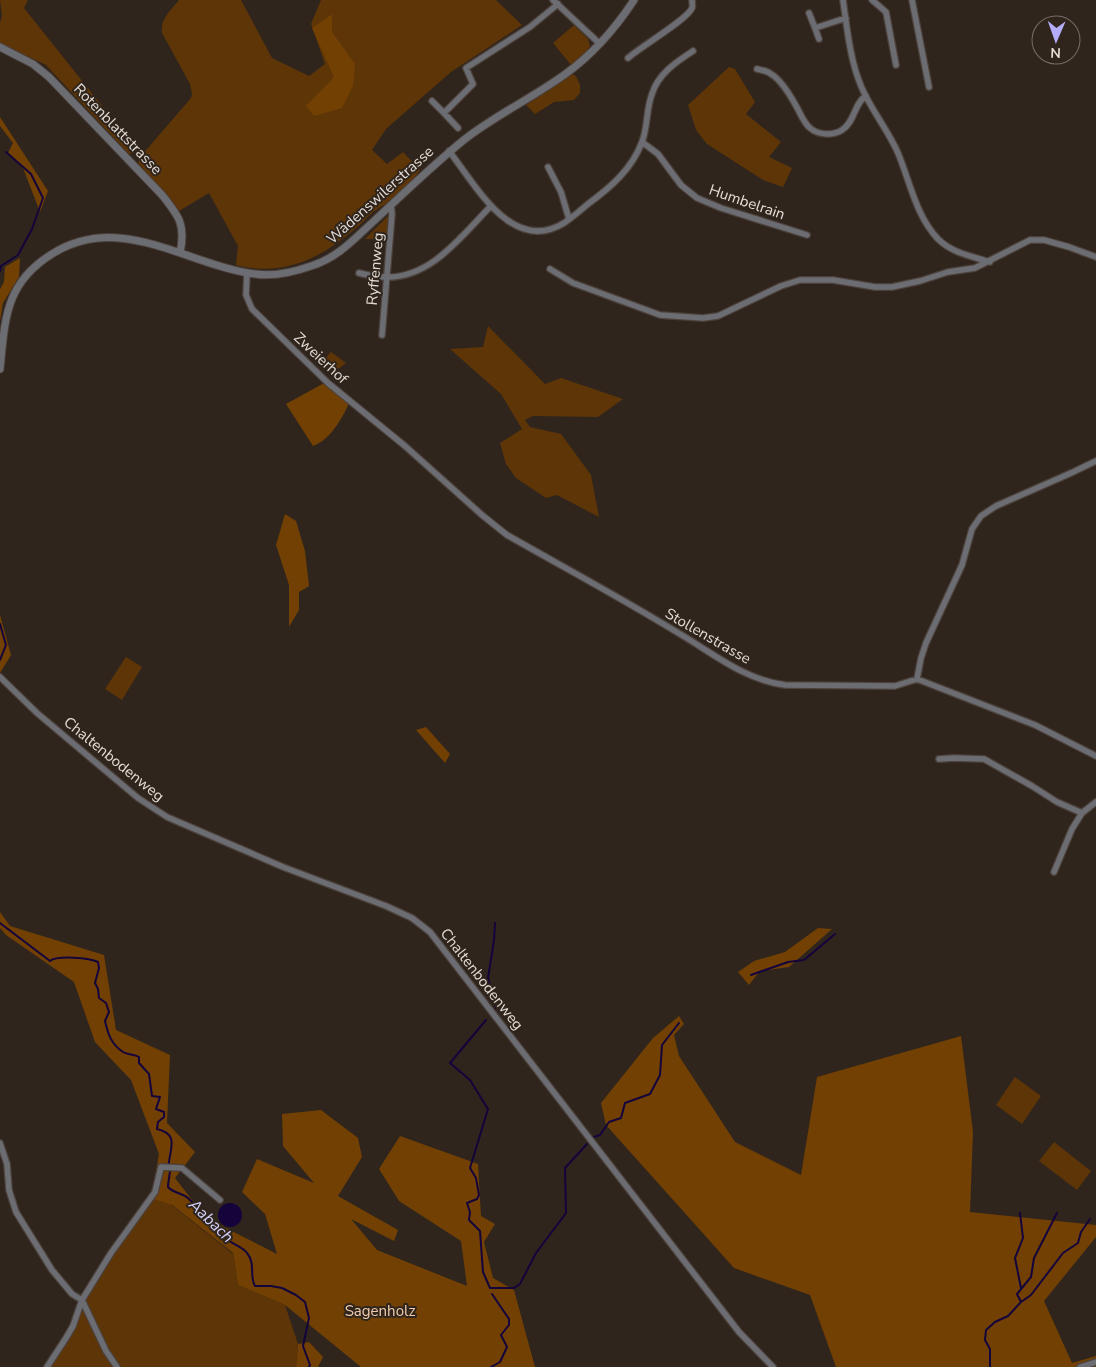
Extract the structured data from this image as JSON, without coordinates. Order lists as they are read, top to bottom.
{
  "streets": {
    "street": [
      "Rotenblattstrasse",
      "Wädenswilerstrasse",
      "Humbelrain",
      "Ryffenweg",
      "Zweierhof",
      "Stollenstrasse",
      "Chaltenbodenweg"
    ]
  },
  "crossings": [
    ["Rotenblattstrasse", "Wädenswilerstrasse"],
    ["Wädenswilerstrasse", "Ryffenweg"],
    ["Wädenswilerstrasse", "Zweierhof"],
    ["Zweierhof", "Stollenstrasse"]
  ],
  "water": ["Aabach"],
  "parks": ["Sagenholz"],
  "north": "bottom"
}
